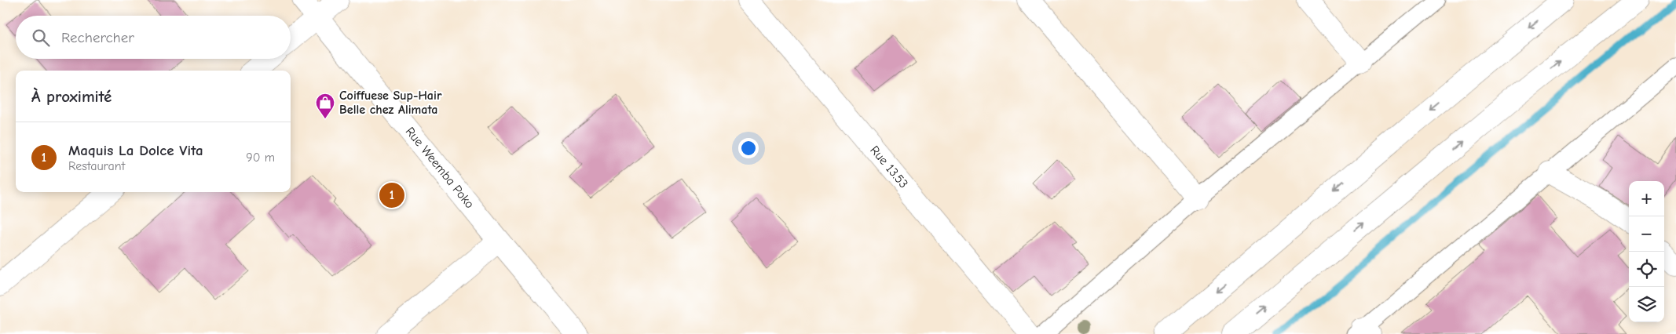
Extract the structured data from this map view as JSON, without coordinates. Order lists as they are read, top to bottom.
{
  "streets": {
    "street": ["Rue 13.53", "Rue Weemba Poko"]
  },
  "places": {
    "shop": ["Coiffuese Sup-Hair Belle chez Alimata"]
  },
  "page": {
    "search": "Rechercher",
    "heading": "À proximité",
    "list": [
      {
        "mark": "1",
        "name": "Maquis La Dolce Vita",
        "note": "Restaurant",
        "value": "90 m"
      }
    ],
    "map_buttons": ["+", "−"],
    "pins": "1"
  }
}
